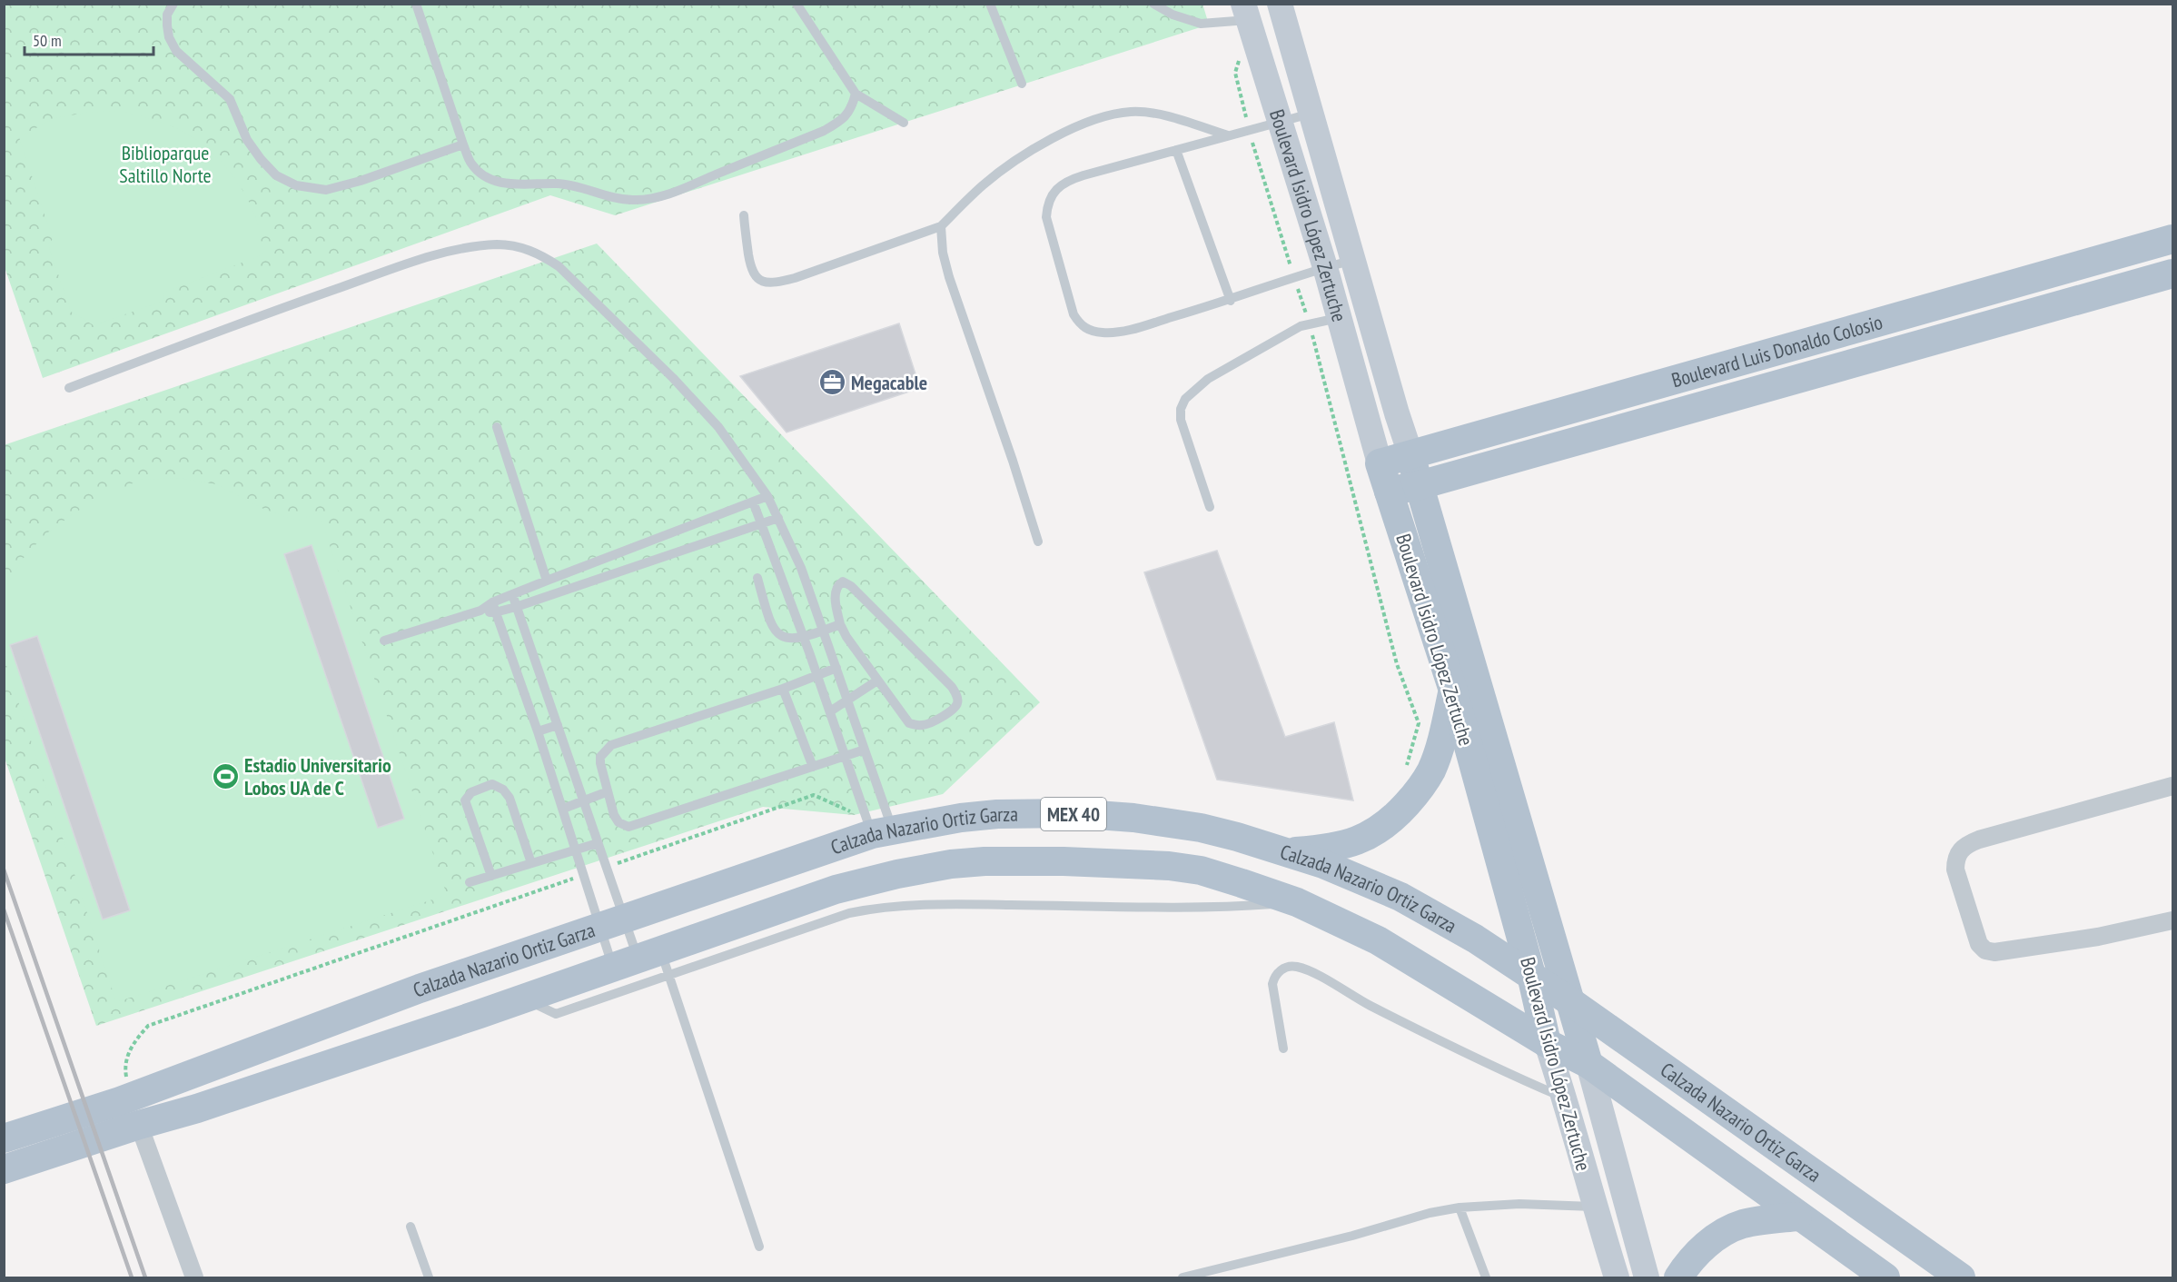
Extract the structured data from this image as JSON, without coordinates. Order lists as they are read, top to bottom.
{
  "streets": {
    "main road": [
      "Boulevard Isidro López Zertuche",
      "Boulevard Luis Donaldo Colosio",
      "MEX 40",
      "Calzada Nazario Ortiz Garza"
    ]
  },
  "crossings": [
    ["Boulevard Isidro López Zertuche", "Boulevard Luis Donaldo Colosio"],
    ["Boulevard Isidro López Zertuche", "Calzada Nazario Ortiz Garza"]
  ],
  "parks": ["Biblioparque Saltillo Norte"],
  "places": {
    "office": ["Megacable"],
    "sports": ["Estadio Universitario Lobos UA de C"]
  },
  "scale_bar": "50 m"
}
